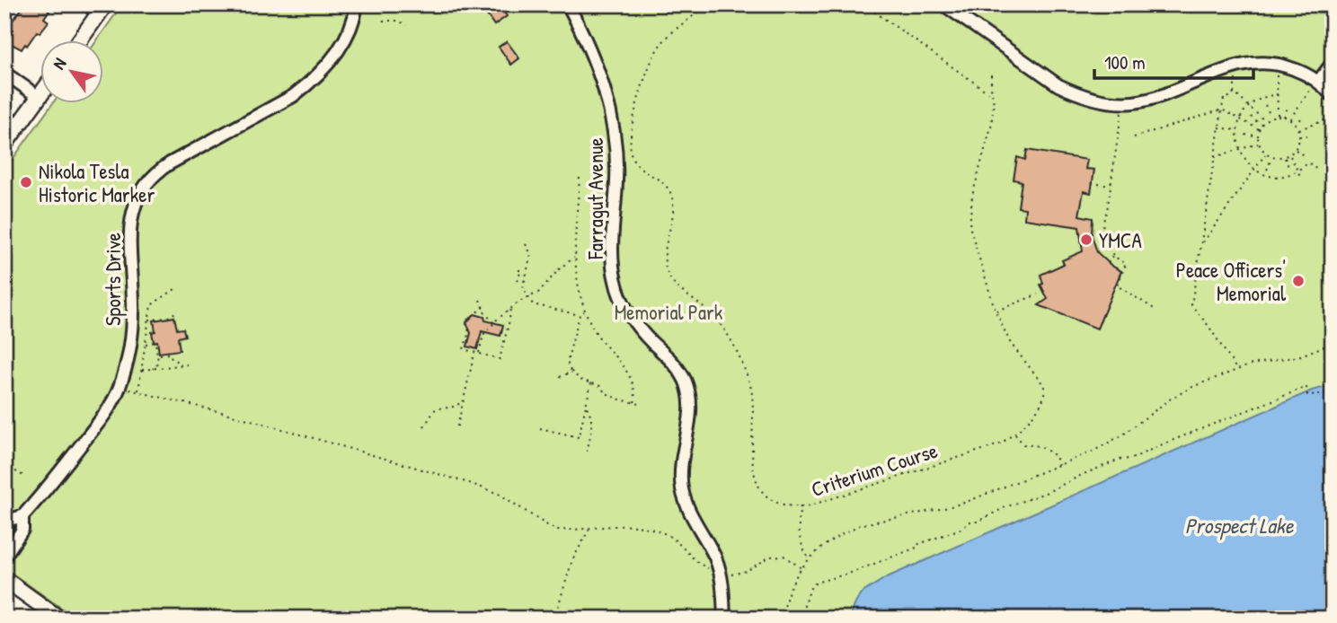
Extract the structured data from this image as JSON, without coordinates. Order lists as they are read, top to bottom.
{
  "streets": {
    "street": ["Farragut Avenue", "Sports Drive"],
    "path": ["Criterium Course"]
  },
  "water": ["Prospect Lake"],
  "parks": ["Memorial Park"],
  "places": ["Nikola Tesla Historic Marker", "YMCA", "Peace Officers' Memorial"],
  "scale_bar": "100 m",
  "north": "top left"
}
